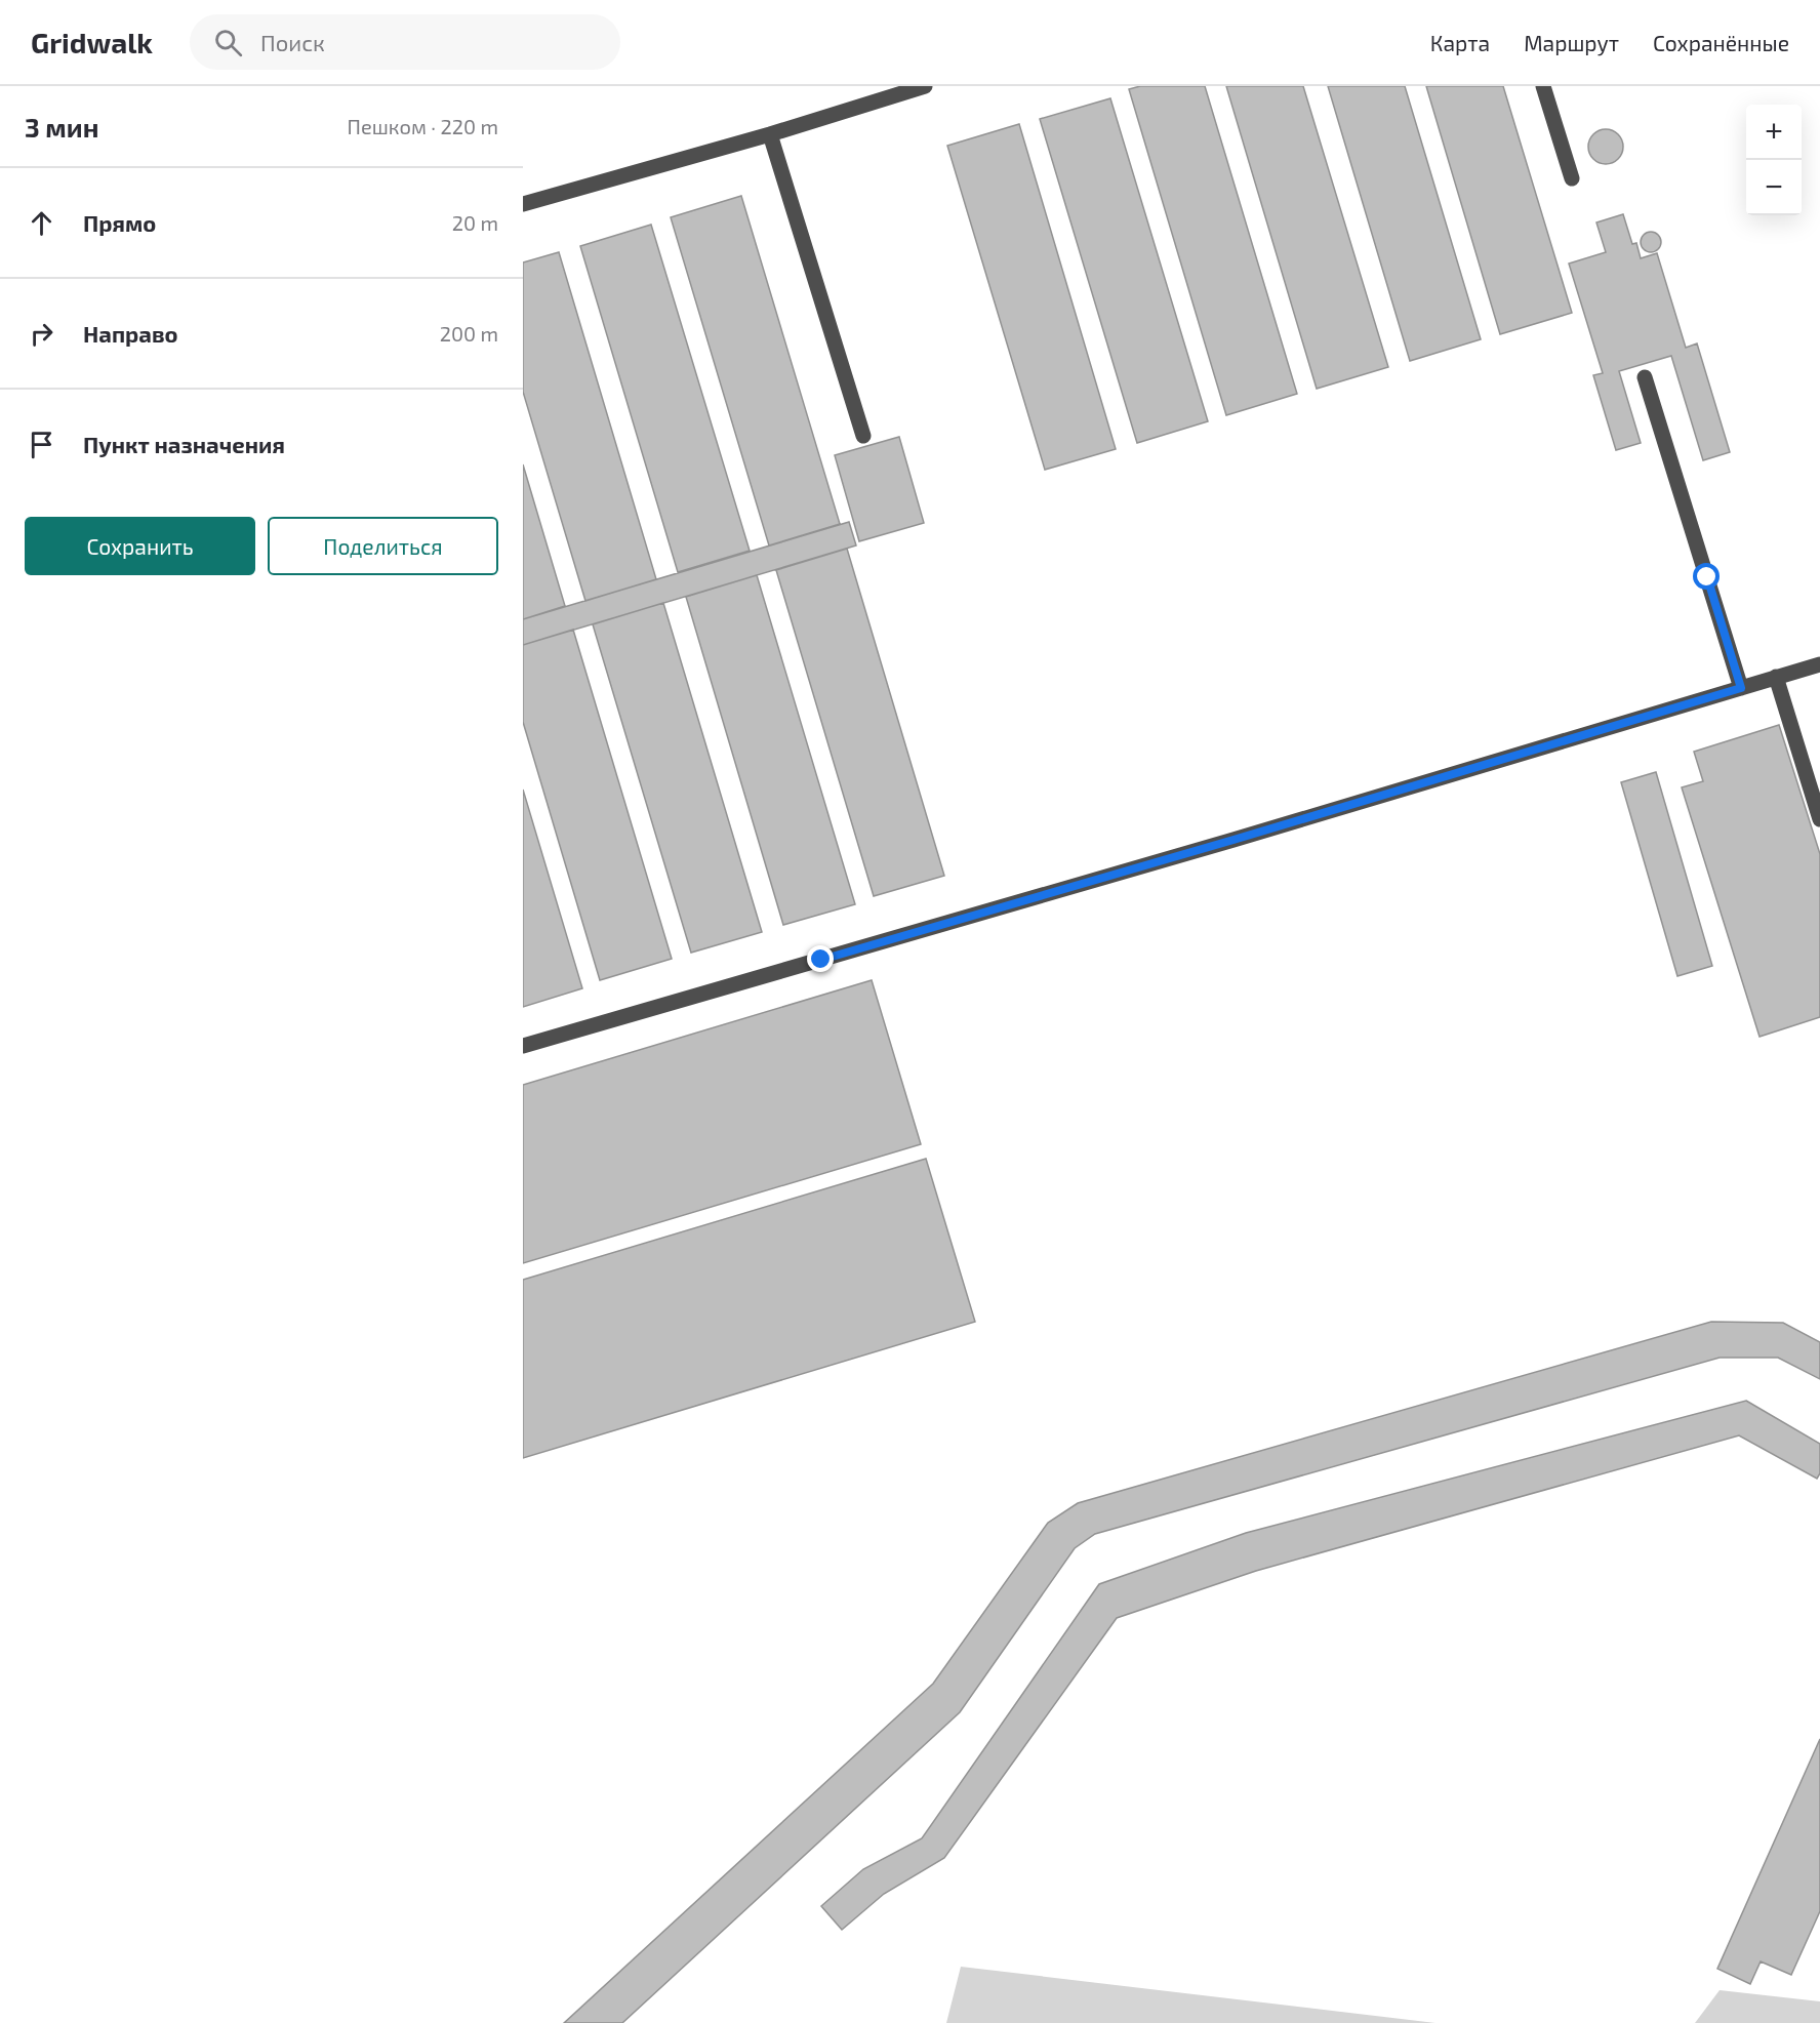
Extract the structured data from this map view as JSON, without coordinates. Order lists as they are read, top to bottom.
{
  "page": {
    "header": "Gridwalk",
    "search": "Поиск",
    "nav": ["Карта", "Маршрут", "Сохранённые"],
    "heading": ["3 мин", "Пешком · 220 m"],
    "map_buttons": ["+", "−"],
    "list": [
      ["Прямо", "20 m"],
      ["Направо", "200 m"],
      "Пункт назначения"
    ],
    "buttons": ["Сохранить", "Поделиться"]
  }
}
